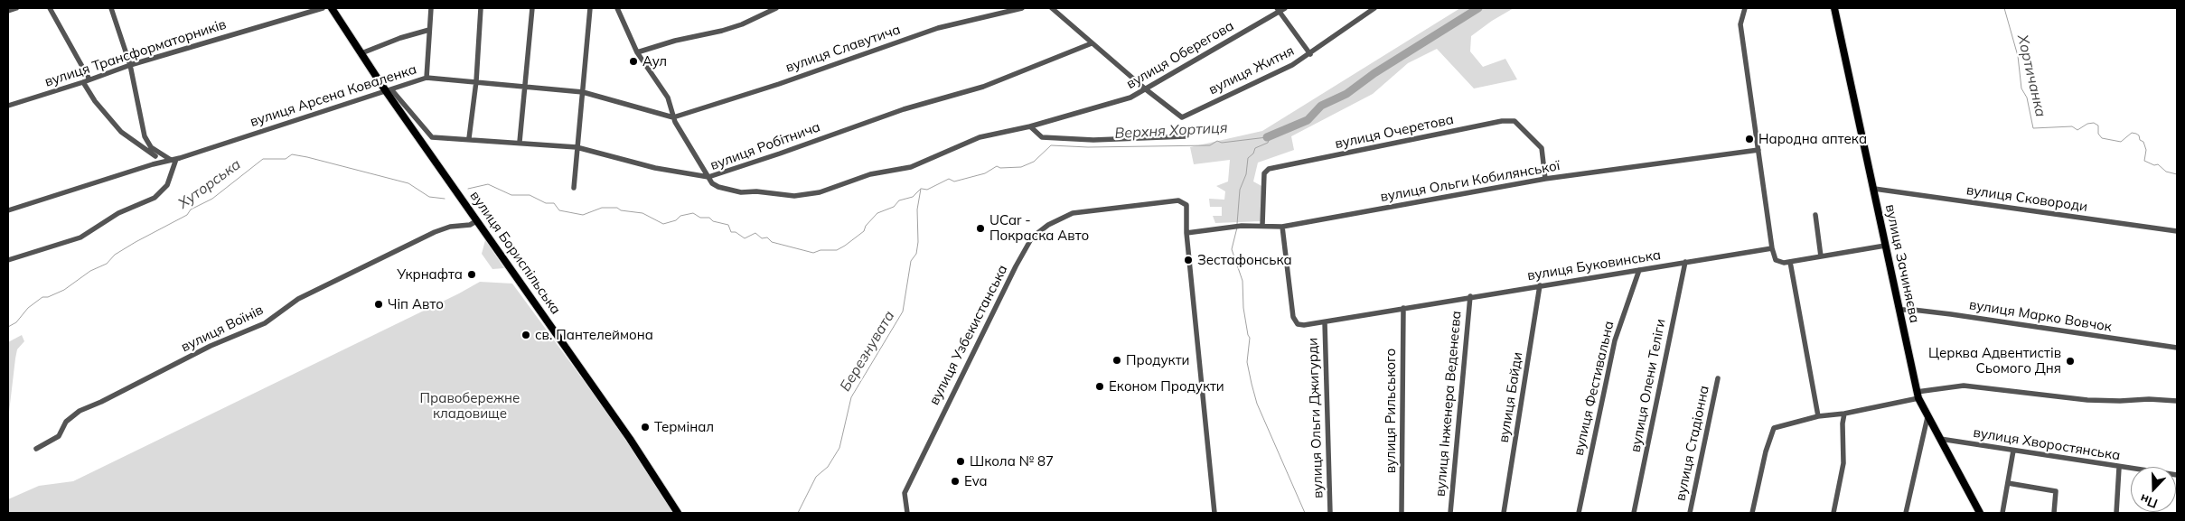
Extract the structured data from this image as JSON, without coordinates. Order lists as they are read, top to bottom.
{
  "streets": {
    "main road": ["вулиця Бориспільська", "вулиця Зачиняєва"],
    "street": [
      "вулиця Славутича",
      "вулиця Трансформаторників",
      "вулиця Оберегова",
      "вулиця Житня",
      "вулиця Арсена Коваленка",
      "вулиця Очеретова",
      "вулиця Робітнича",
      "вулиця Ольги Кобилянської",
      "вулиця Сковороди",
      "вулиця Буковинська",
      "вулиця Марко Вовчок",
      "вулиця Воїнів",
      "вулиця Узбекистанська",
      "вулиця Олени Теліги",
      "вулиця Фестивальна",
      "вулиця Байди",
      "вулиця Інженера Веденеєва",
      "вулиця Рильського",
      "вулиця Ольги Джигурди",
      "вулиця Стадіонна",
      "вулиця Хворостянська"
    ]
  },
  "crossings": [
    ["вулиця Славутича", "вулиця Арсена Коваленка"],
    ["вулиця Оберегова", "вулиця Житня"],
    ["вулиця Оберегова", "вулиця Робітнича"],
    ["вулиця Арсена Коваленка", "вулиця Бориспільська"],
    ["вулиця Очеретова", "вулиця Ольги Кобилянської"],
    ["вулиця Ольги Кобилянської", "вулиця Буковинська"],
    ["вулиця Ольги Кобилянської", "вулиця Узбекистанська"],
    ["вулиця Сковороди", "вулиця Зачиняєва"],
    ["вулиця Бориспільська", "вулиця Воїнів"],
    ["вулиця Зачиняєва", "вулиця Марко Вовчок"],
    ["вулиця Зачиняєва", "вулиця Хворостянська"],
    ["вулиця Буковинська", "вулиця Олени Теліги"],
    ["вулиця Буковинська", "вулиця Фестивальна"],
    ["вулиця Буковинська", "вулиця Байди"],
    ["вулиця Буковинська", "вулиця Інженера Веденеєва"],
    ["вулиця Буковинська", "вулиця Рильського"],
    ["вулиця Буковинська", "вулиця Ольги Джигурди"]
  ],
  "water": [
    "Хортичанка",
    "Верхня Хортиця",
    "Хуторська",
    "Березнувата"
  ],
  "parks": ["Правобережне кладовище"],
  "places": [
    "Аул",
    "Народна аптека",
    "UCar - Покраска Авто",
    "Зестафонська",
    "Укрнафта",
    "Чіп Авто",
    "св. Пантелеймона",
    "Продукти",
    "Церква Адвентистів Сьомого Дня",
    "Економ Продукти",
    "Термінал",
    "Школа № 87",
    "Eva"
  ],
  "north": "bottom"
}
